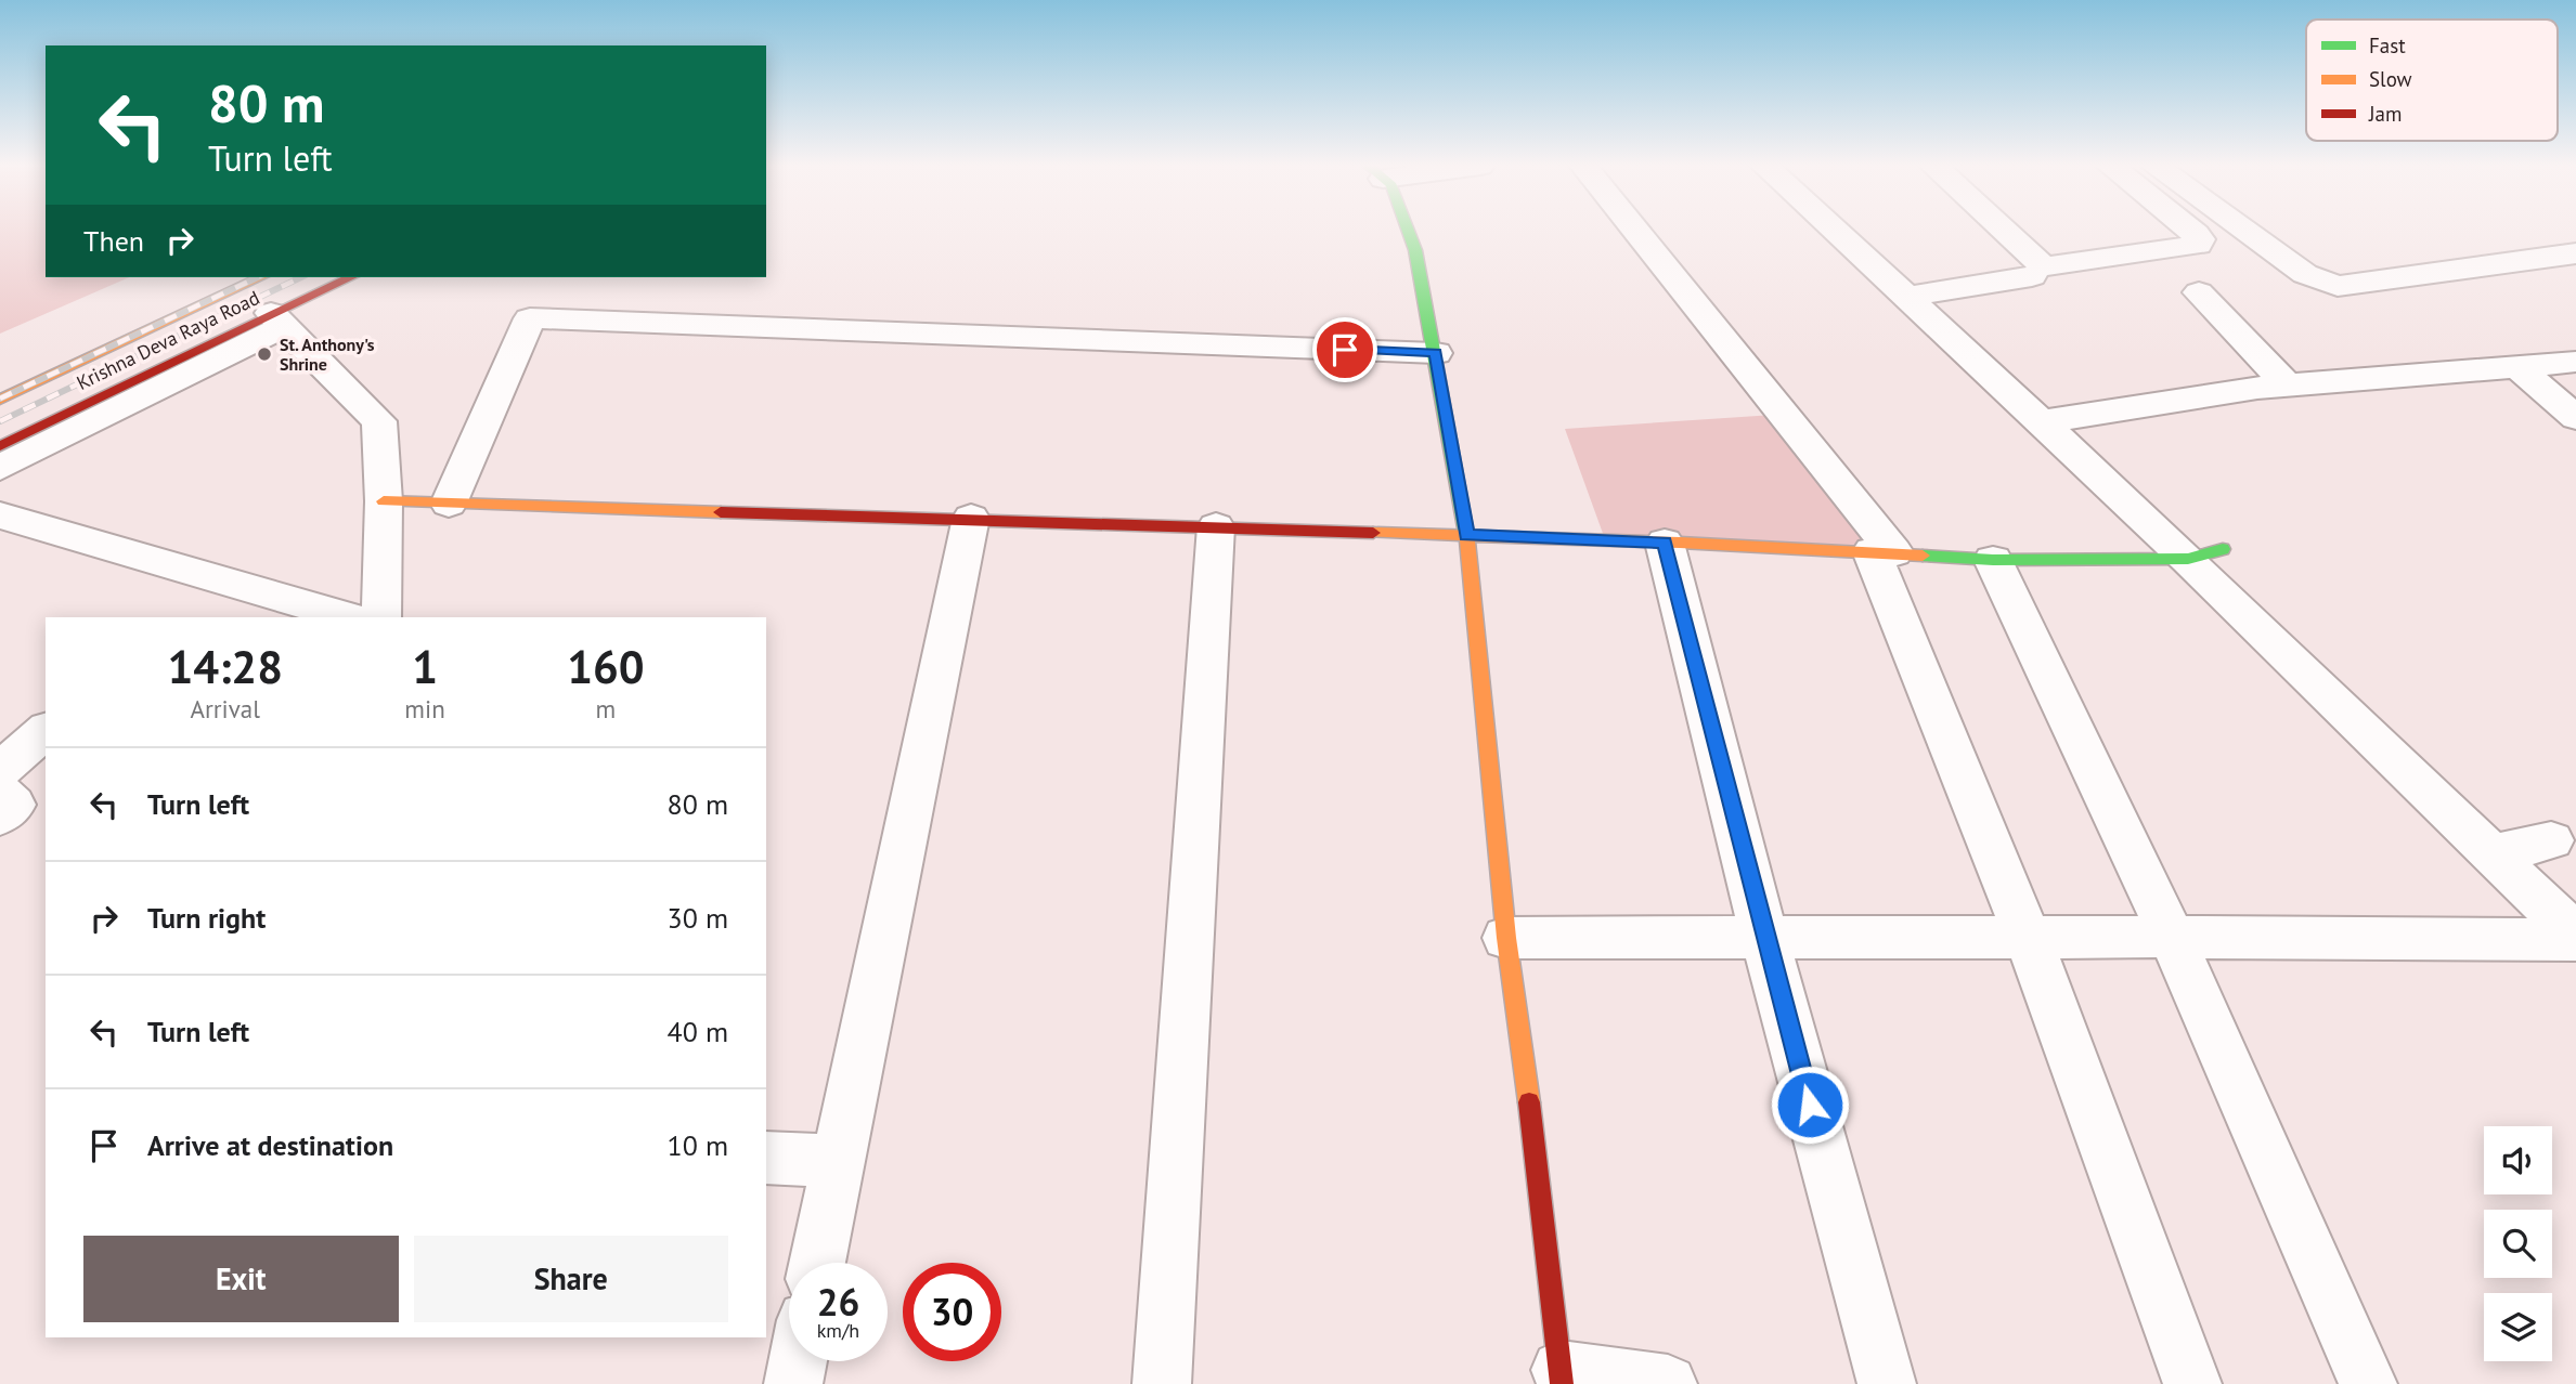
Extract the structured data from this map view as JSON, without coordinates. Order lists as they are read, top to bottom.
{
  "streets": {
    "street": ["Krishna Deva Raya Road"]
  },
  "places": ["St. Anthony's Shrine"],
  "legend": ["Fast", "Slow", "Jam"],
  "page": {
    "turn": ["80 m", "Turn left"],
    "then": "Then",
    "eta": [
      "14:28",
      "Arrival",
      "1",
      "min",
      "160",
      "m"
    ],
    "list": [
      {
        "name": "Turn left",
        "value": "80 m"
      },
      {
        "name": "Turn right",
        "value": "30 m"
      },
      {
        "name": "Turn left",
        "value": "40 m"
      },
      {
        "name": "Arrive at destination",
        "value": "10 m"
      }
    ],
    "buttons": ["Exit", "Share"],
    "speed": "26 km/h",
    "limit": "30"
  }
}
